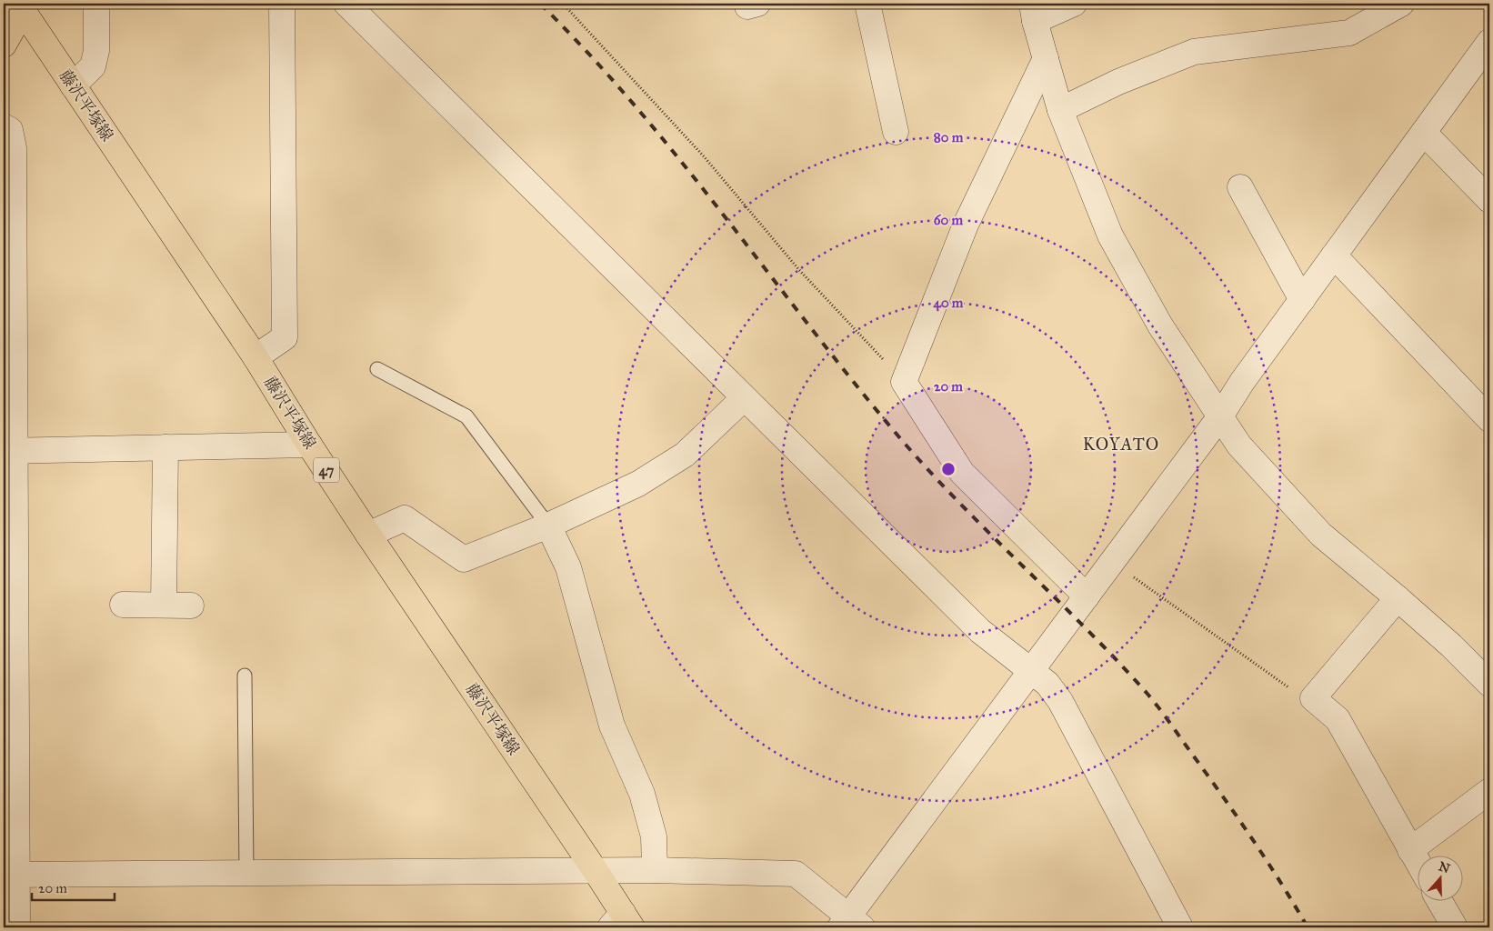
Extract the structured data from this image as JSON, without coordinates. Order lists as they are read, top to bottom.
{
  "streets": {
    "main road": ["藤沢平塚線", "47"]
  },
  "districts": ["KOYATO"],
  "scale_bar": "20 m",
  "north": "top",
  "rings": [
    "80 m",
    "60 m",
    "40 m",
    "20 m"
  ]
}
